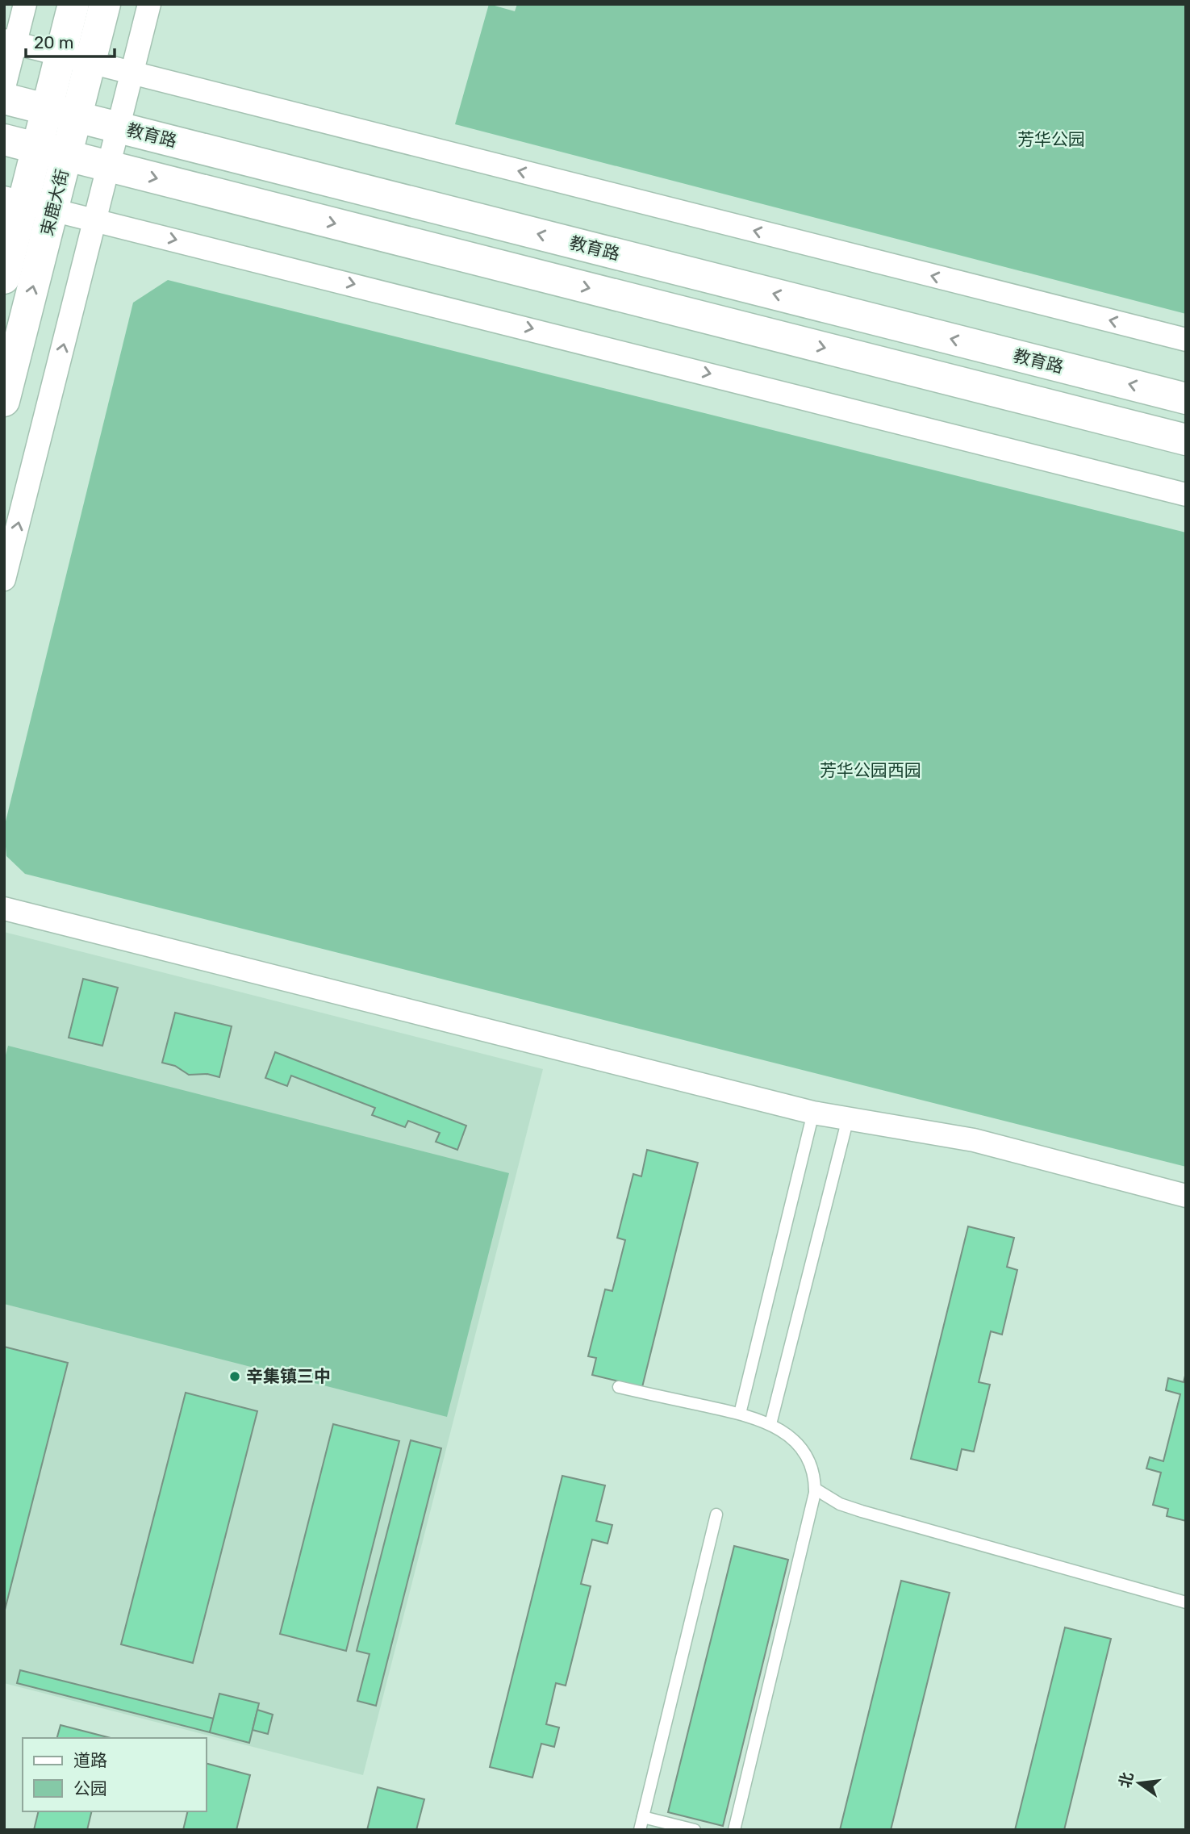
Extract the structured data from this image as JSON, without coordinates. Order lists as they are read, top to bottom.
{
  "streets": {
    "main road": ["教育路", "束鹿大街"]
  },
  "crossings": [
    ["教育路", "束鹿大街"]
  ],
  "parks": ["芳华公园", "芳华公园西园"],
  "places": ["辛集镇三中"],
  "legend": ["道路", "公园"],
  "scale_bar": "20 m",
  "north": "left"
}
